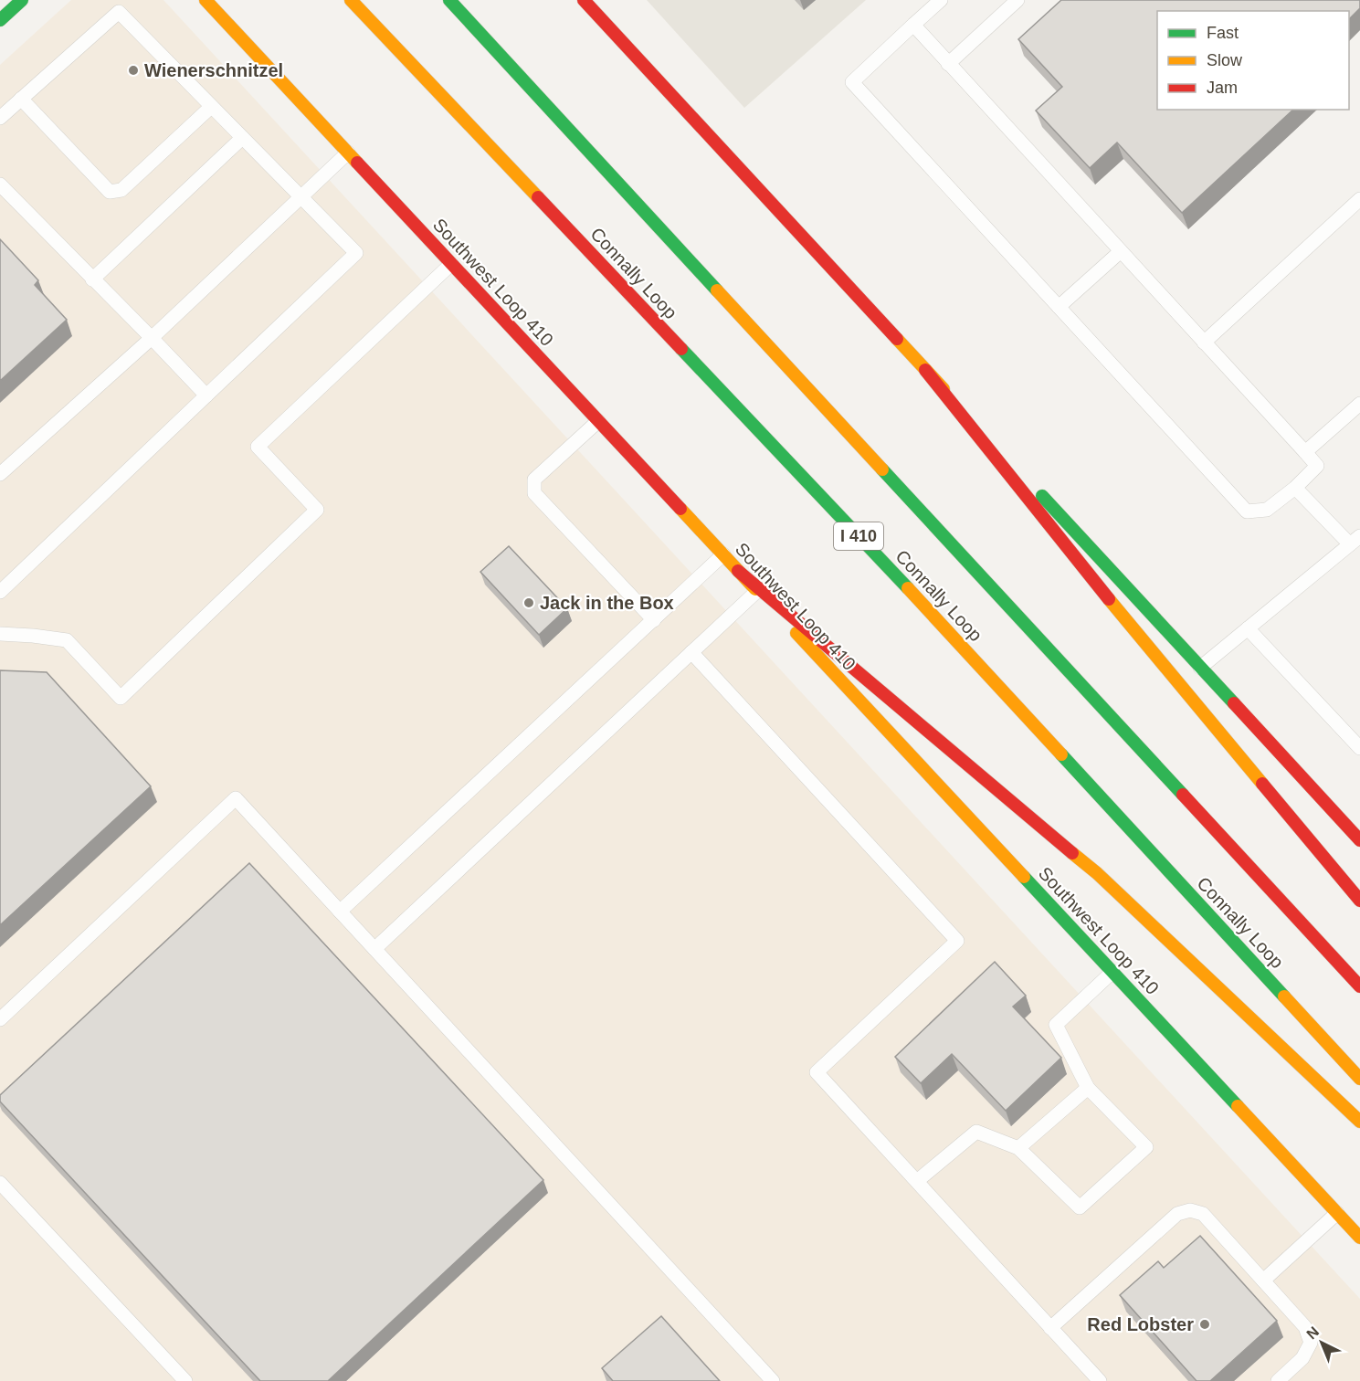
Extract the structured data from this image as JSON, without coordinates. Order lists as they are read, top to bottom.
{
  "streets": {
    "main road": ["Connally Loop", "Southwest Loop 410", "I 410"]
  },
  "places": ["Wienerschnitzel", "Jack in the Box", "Red Lobster"],
  "legend": ["Fast", "Slow", "Jam"],
  "north": "top left"
}
